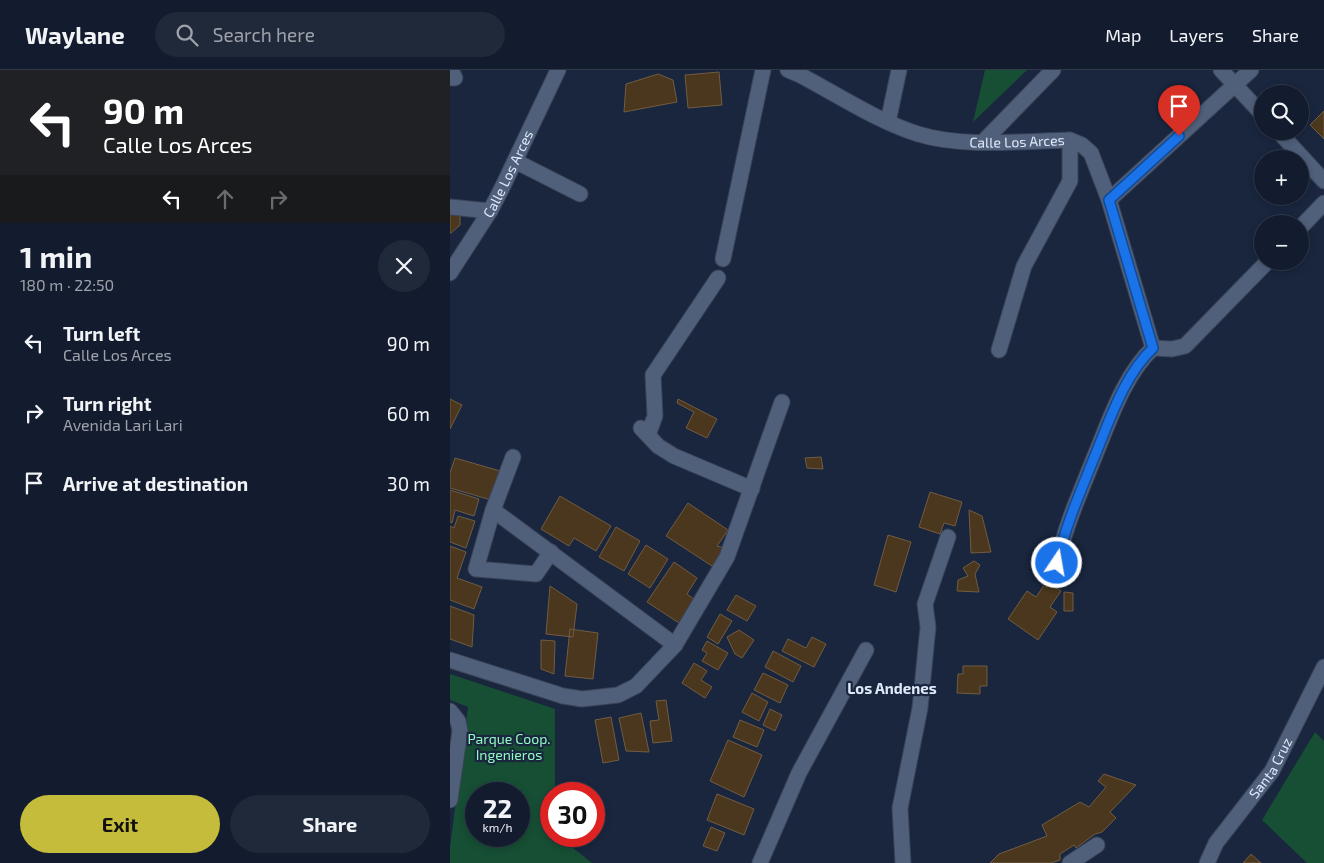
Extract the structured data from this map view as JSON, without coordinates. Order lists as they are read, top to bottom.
{
  "streets": {
    "street": ["Calle Los Arces", "Santa Cruz"]
  },
  "districts": ["Los Andenes"],
  "parks": ["Parque Coop. Ingenieros"],
  "page": {
    "header": "Waylane",
    "search": "Search here",
    "nav": ["Map", "Layers", "Share"],
    "turn": ["90 m", "Calle Los Arces"],
    "map_buttons": ["+", "−"],
    "heading": ["1 min", "180 m · 22:50"],
    "list": [
      {
        "name": "Turn left",
        "note": "Calle Los Arces",
        "value": "90 m"
      },
      {
        "name": "Turn right",
        "note": "Avenida Lari Lari",
        "value": "60 m"
      },
      {
        "name": "Arrive at destination",
        "value": "30 m"
      }
    ],
    "speed": "22 km/h",
    "limit": "30",
    "buttons": ["Exit", "Share"]
  }
}
